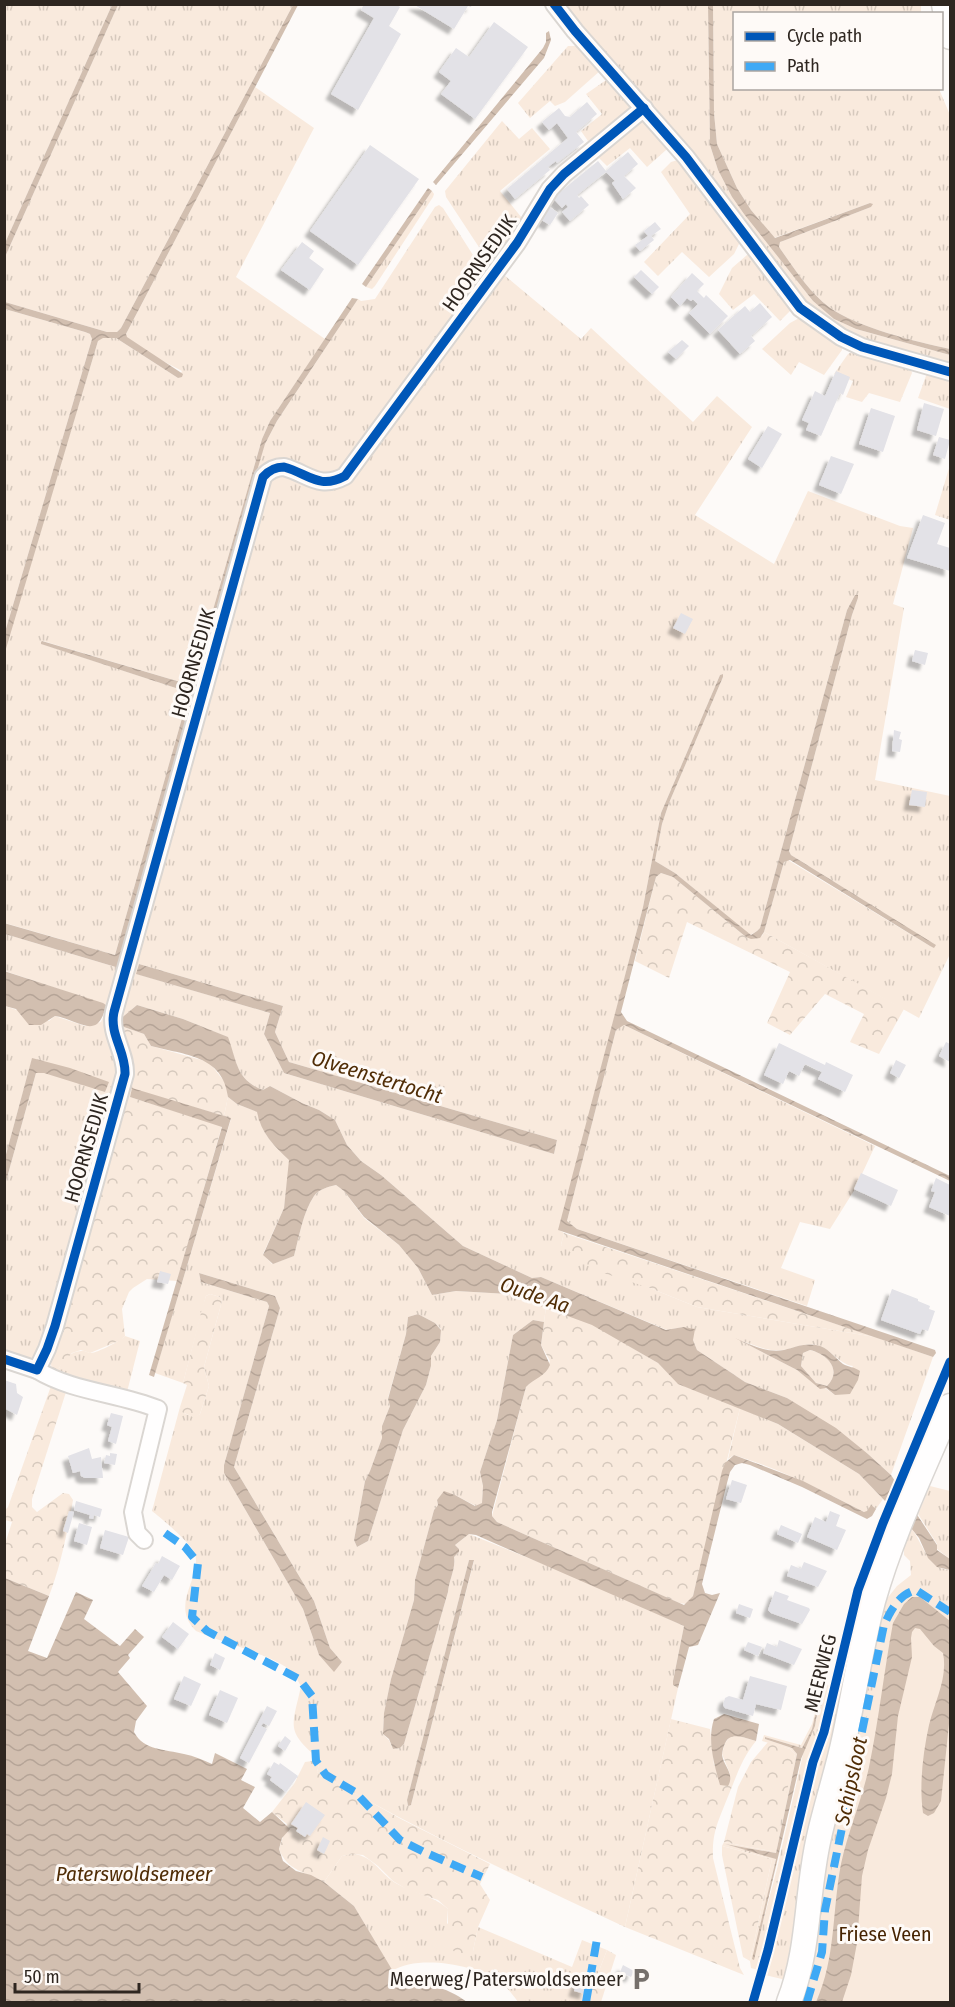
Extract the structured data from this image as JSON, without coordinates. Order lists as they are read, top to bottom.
{
  "streets": {
    "main road": ["MEERWEG"],
    "street": ["HOORNSEDIJK"]
  },
  "water": [
    "Olveenstertocht",
    "Oude Aa",
    "Schipsloot",
    "Paterswoldsemeer"
  ],
  "parks": ["Friese Veen"],
  "places": {
    "parking": ["Meerweg/Paterswoldsemeer"]
  },
  "legend": ["Cycle path", "Path"],
  "scale_bar": "50 m"
}
